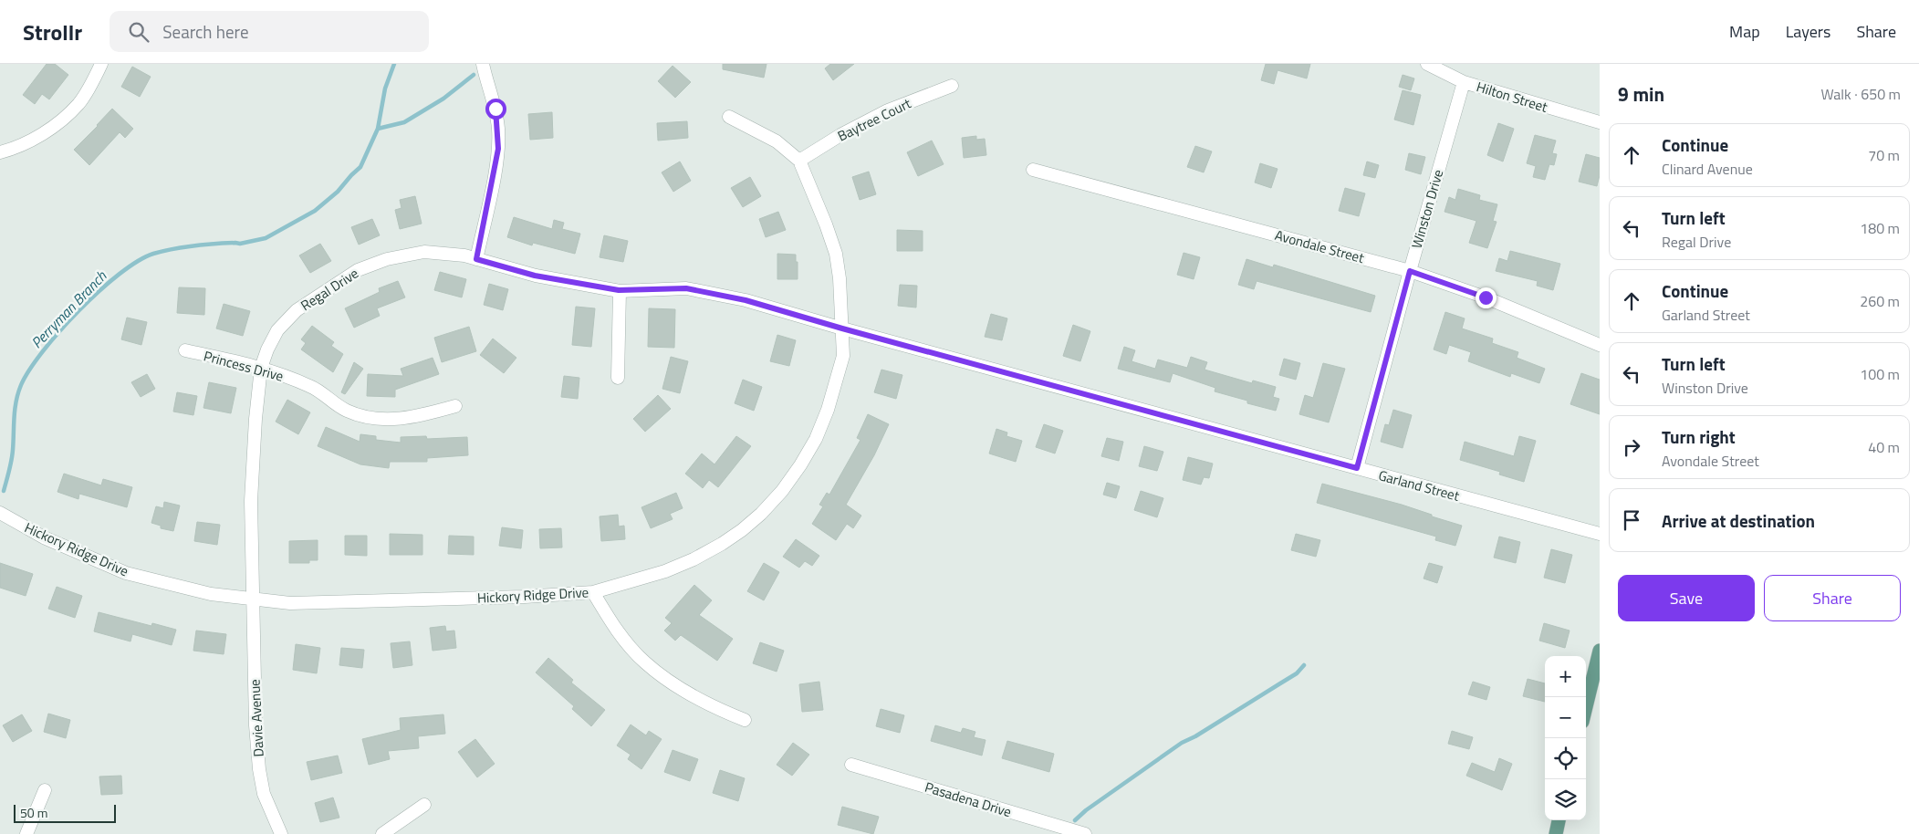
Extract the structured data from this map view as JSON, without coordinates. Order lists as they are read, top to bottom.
{
  "streets": {
    "street": [
      "Hilton Street",
      "Baytree Court",
      "Winston Drive",
      "Avondale Street",
      "Regal Drive",
      "Princess Drive",
      "Garland Street",
      "Hickory Ridge Drive",
      "Davie Avenue",
      "Pasadena Drive"
    ]
  },
  "crossings": [
    ["Hilton Street", "Winston Drive"],
    ["Baytree Court", "Hickory Ridge Drive"],
    ["Winston Drive", "Avondale Street"],
    ["Winston Drive", "Garland Street"],
    ["Regal Drive", "Princess Drive"],
    ["Regal Drive", "Garland Street"],
    ["Regal Drive", "Hickory Ridge Drive"],
    ["Regal Drive", "Davie Avenue"],
    ["Garland Street", "Hickory Ridge Drive"],
    ["Hickory Ridge Drive", "Davie Avenue"]
  ],
  "water": ["Perryman Branch"],
  "scale_bar": "50 m",
  "page": {
    "header": "Strollr",
    "search": "Search here",
    "nav": ["Map", "Layers", "Share"],
    "heading": ["9 min", "Walk · 650 m"],
    "list": [
      ["Continue", "Clinard Avenue", "70 m"],
      ["Turn left", "Regal Drive", "180 m"],
      ["Continue", "Garland Street", "260 m"],
      ["Turn left", "Winston Drive", "100 m"],
      ["Turn right", "Avondale Street", "40 m"],
      "Arrive at destination"
    ],
    "buttons": ["Save", "Share"],
    "map_buttons": ["+", "−"],
    "scale": "50 m"
  }
}
